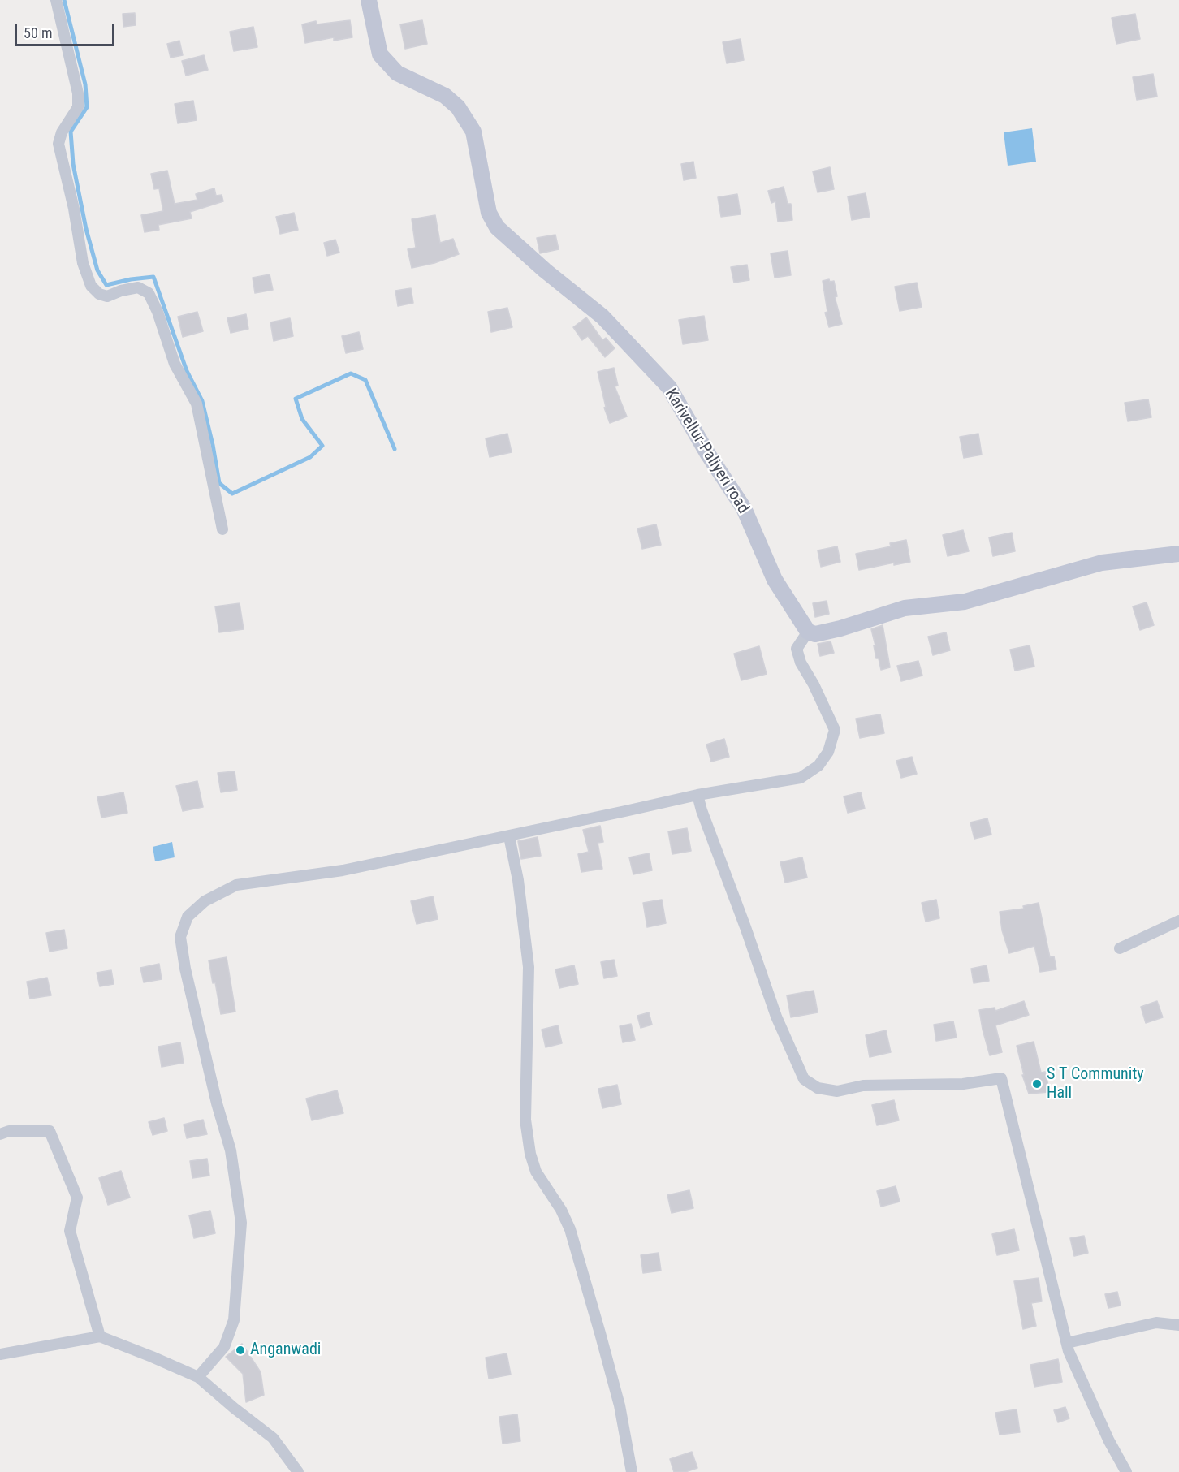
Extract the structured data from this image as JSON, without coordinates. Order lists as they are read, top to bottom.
{
  "streets": {
    "main road": ["Karivellur-Paliyeri road"]
  },
  "places": ["S T Community Hall", "Anganwadi"],
  "scale_bar": "50 m"
}
